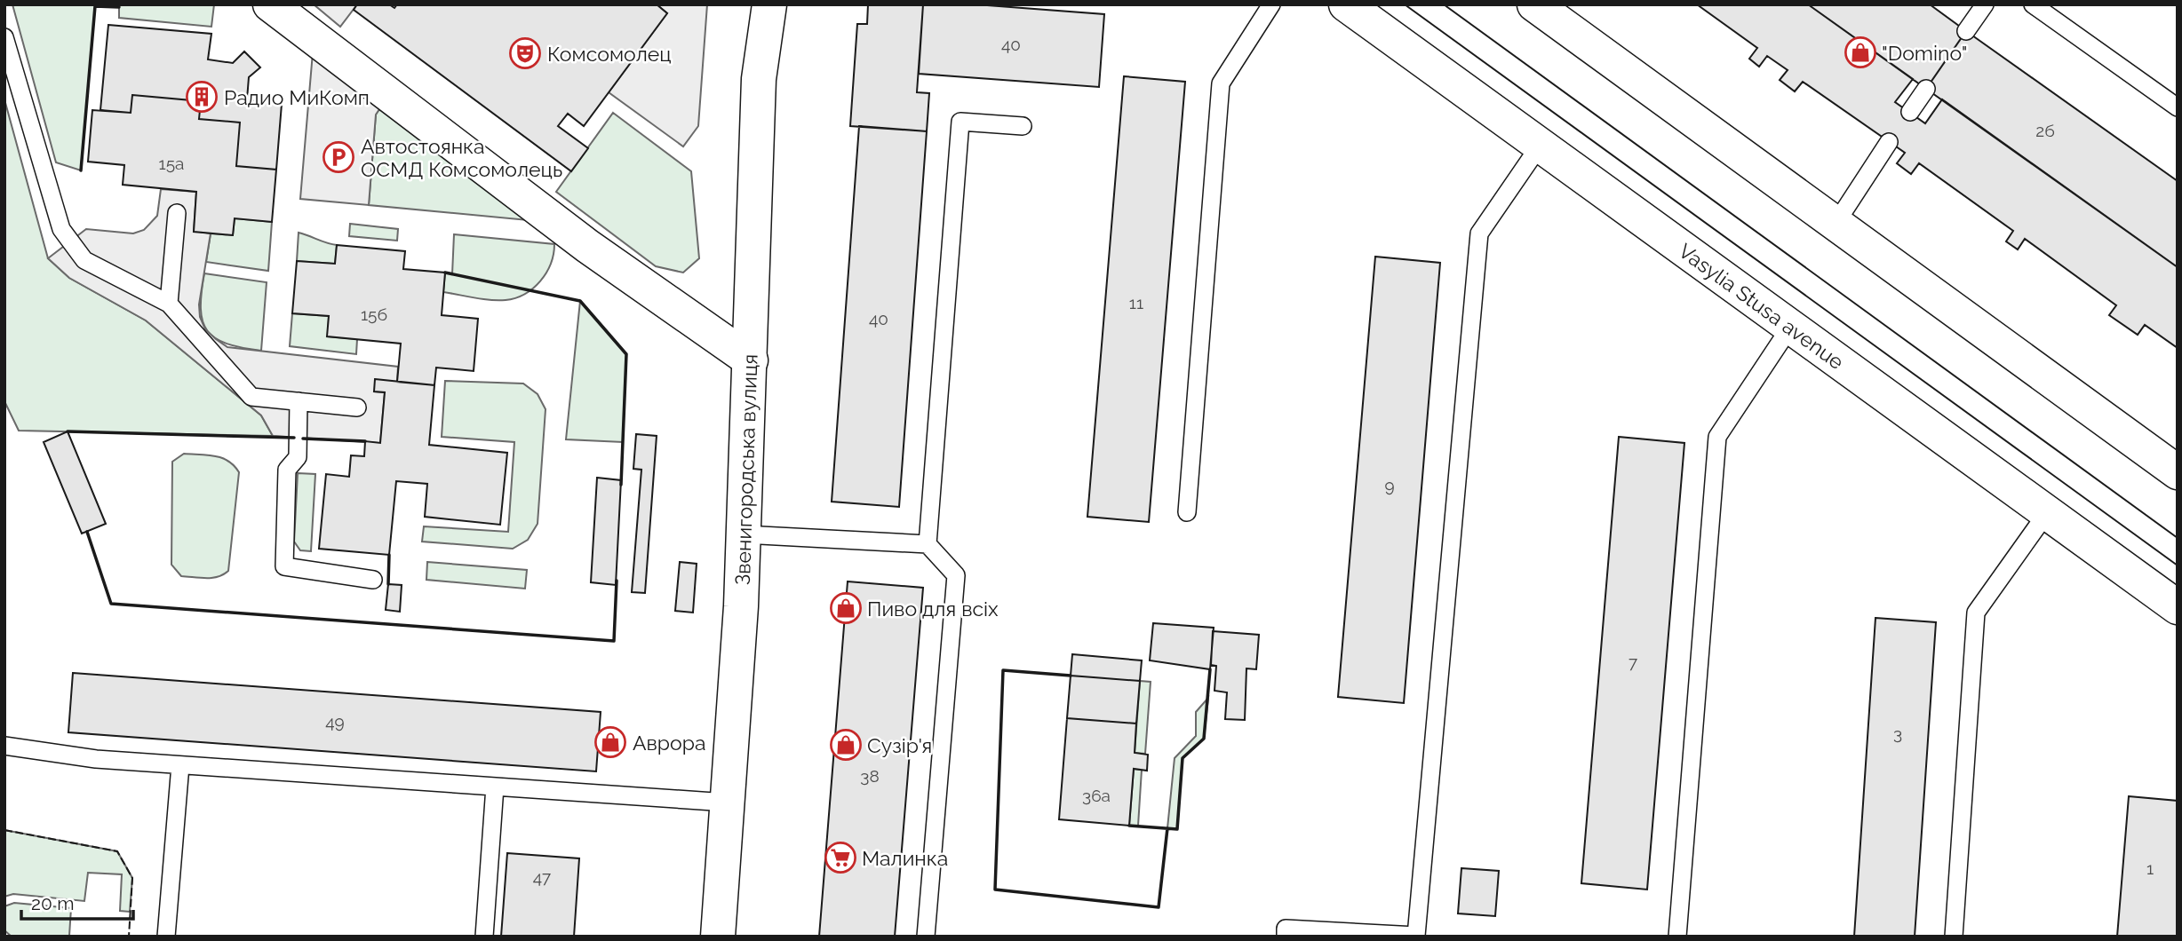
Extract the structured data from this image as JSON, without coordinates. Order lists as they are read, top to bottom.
{
  "streets": {
    "street": ["Vasylia Stusa avenue", "Звенигородська вулиця"]
  },
  "places": {
    "shop": [
      "\"Domino\"",
      "Пиво для всіх",
      "Аврора",
      "Сузір'я"
    ],
    "theatre": ["Комсомолец"],
    "building": ["Радио МиКомп"],
    "parking": ["Автостоянка ОСМД Комсомолець"],
    "supermarket": ["Малинка"]
  },
  "house_numbers": [
    "40",
    "2б",
    "15а",
    "11",
    "15б",
    "40",
    "9",
    "7",
    "49",
    "3",
    "38",
    "36а",
    "1",
    "47"
  ],
  "scale_bar": "20 m"
}
